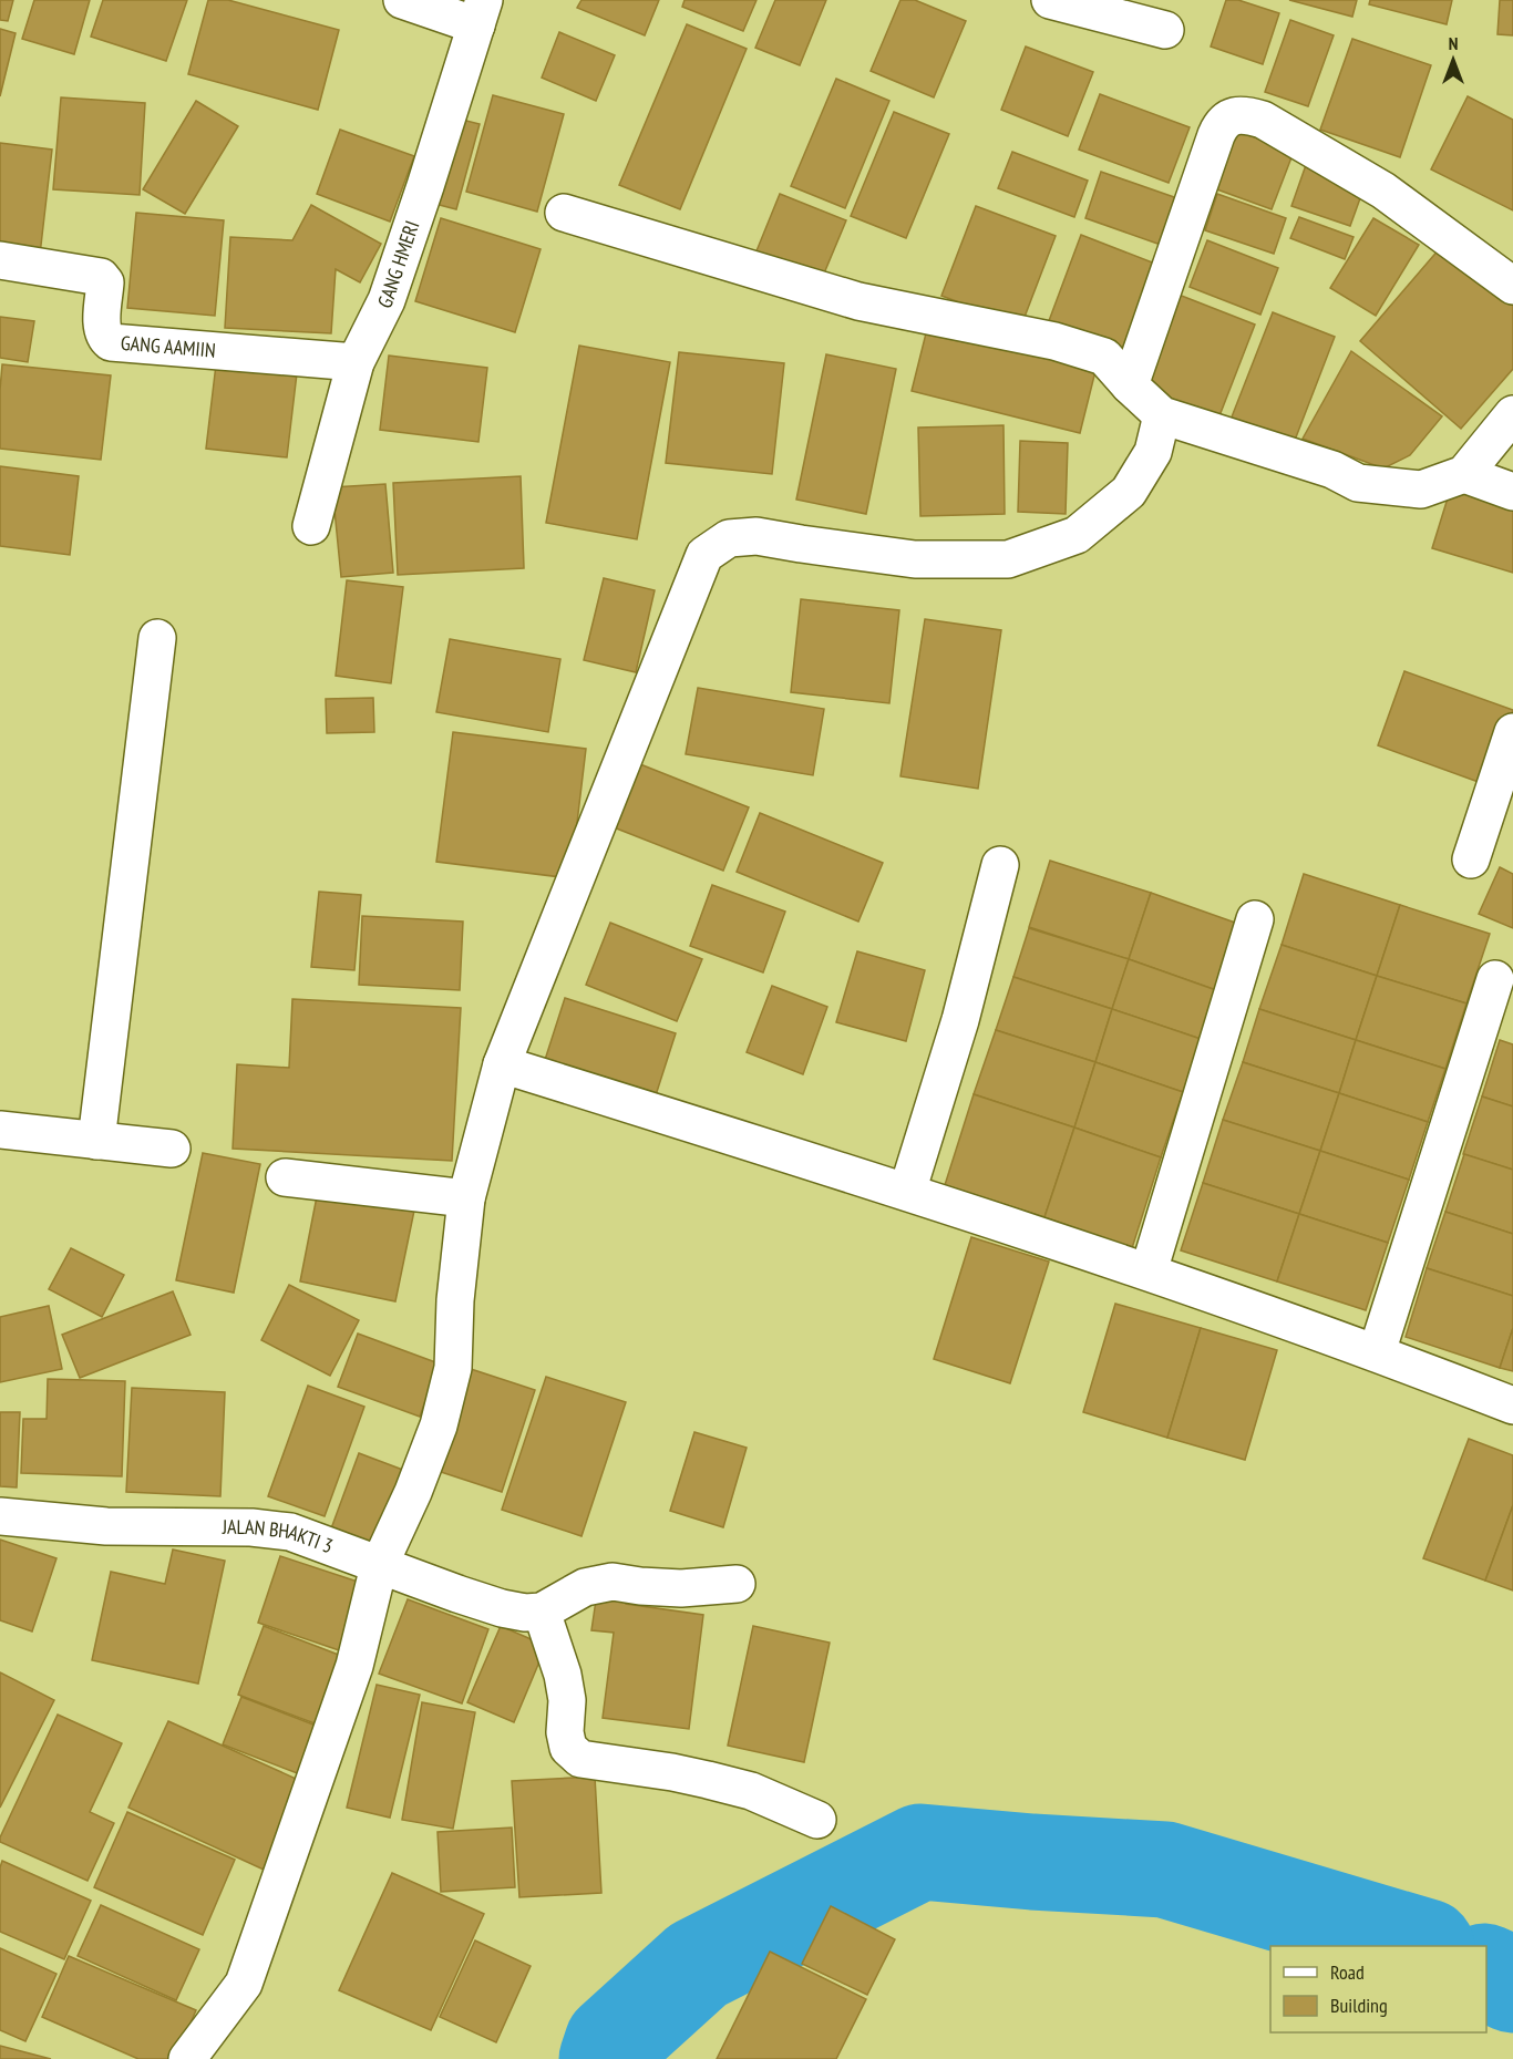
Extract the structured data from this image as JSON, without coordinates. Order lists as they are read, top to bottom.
{
  "streets": {
    "street": ["GANG HMERI", "GANG AAMIIN", "JALAN BHAKTI 3"]
  },
  "crossings": [
    ["GANG HMERI", "GANG AAMIIN"]
  ],
  "legend": ["Road", "Building"],
  "north": "top"
}
